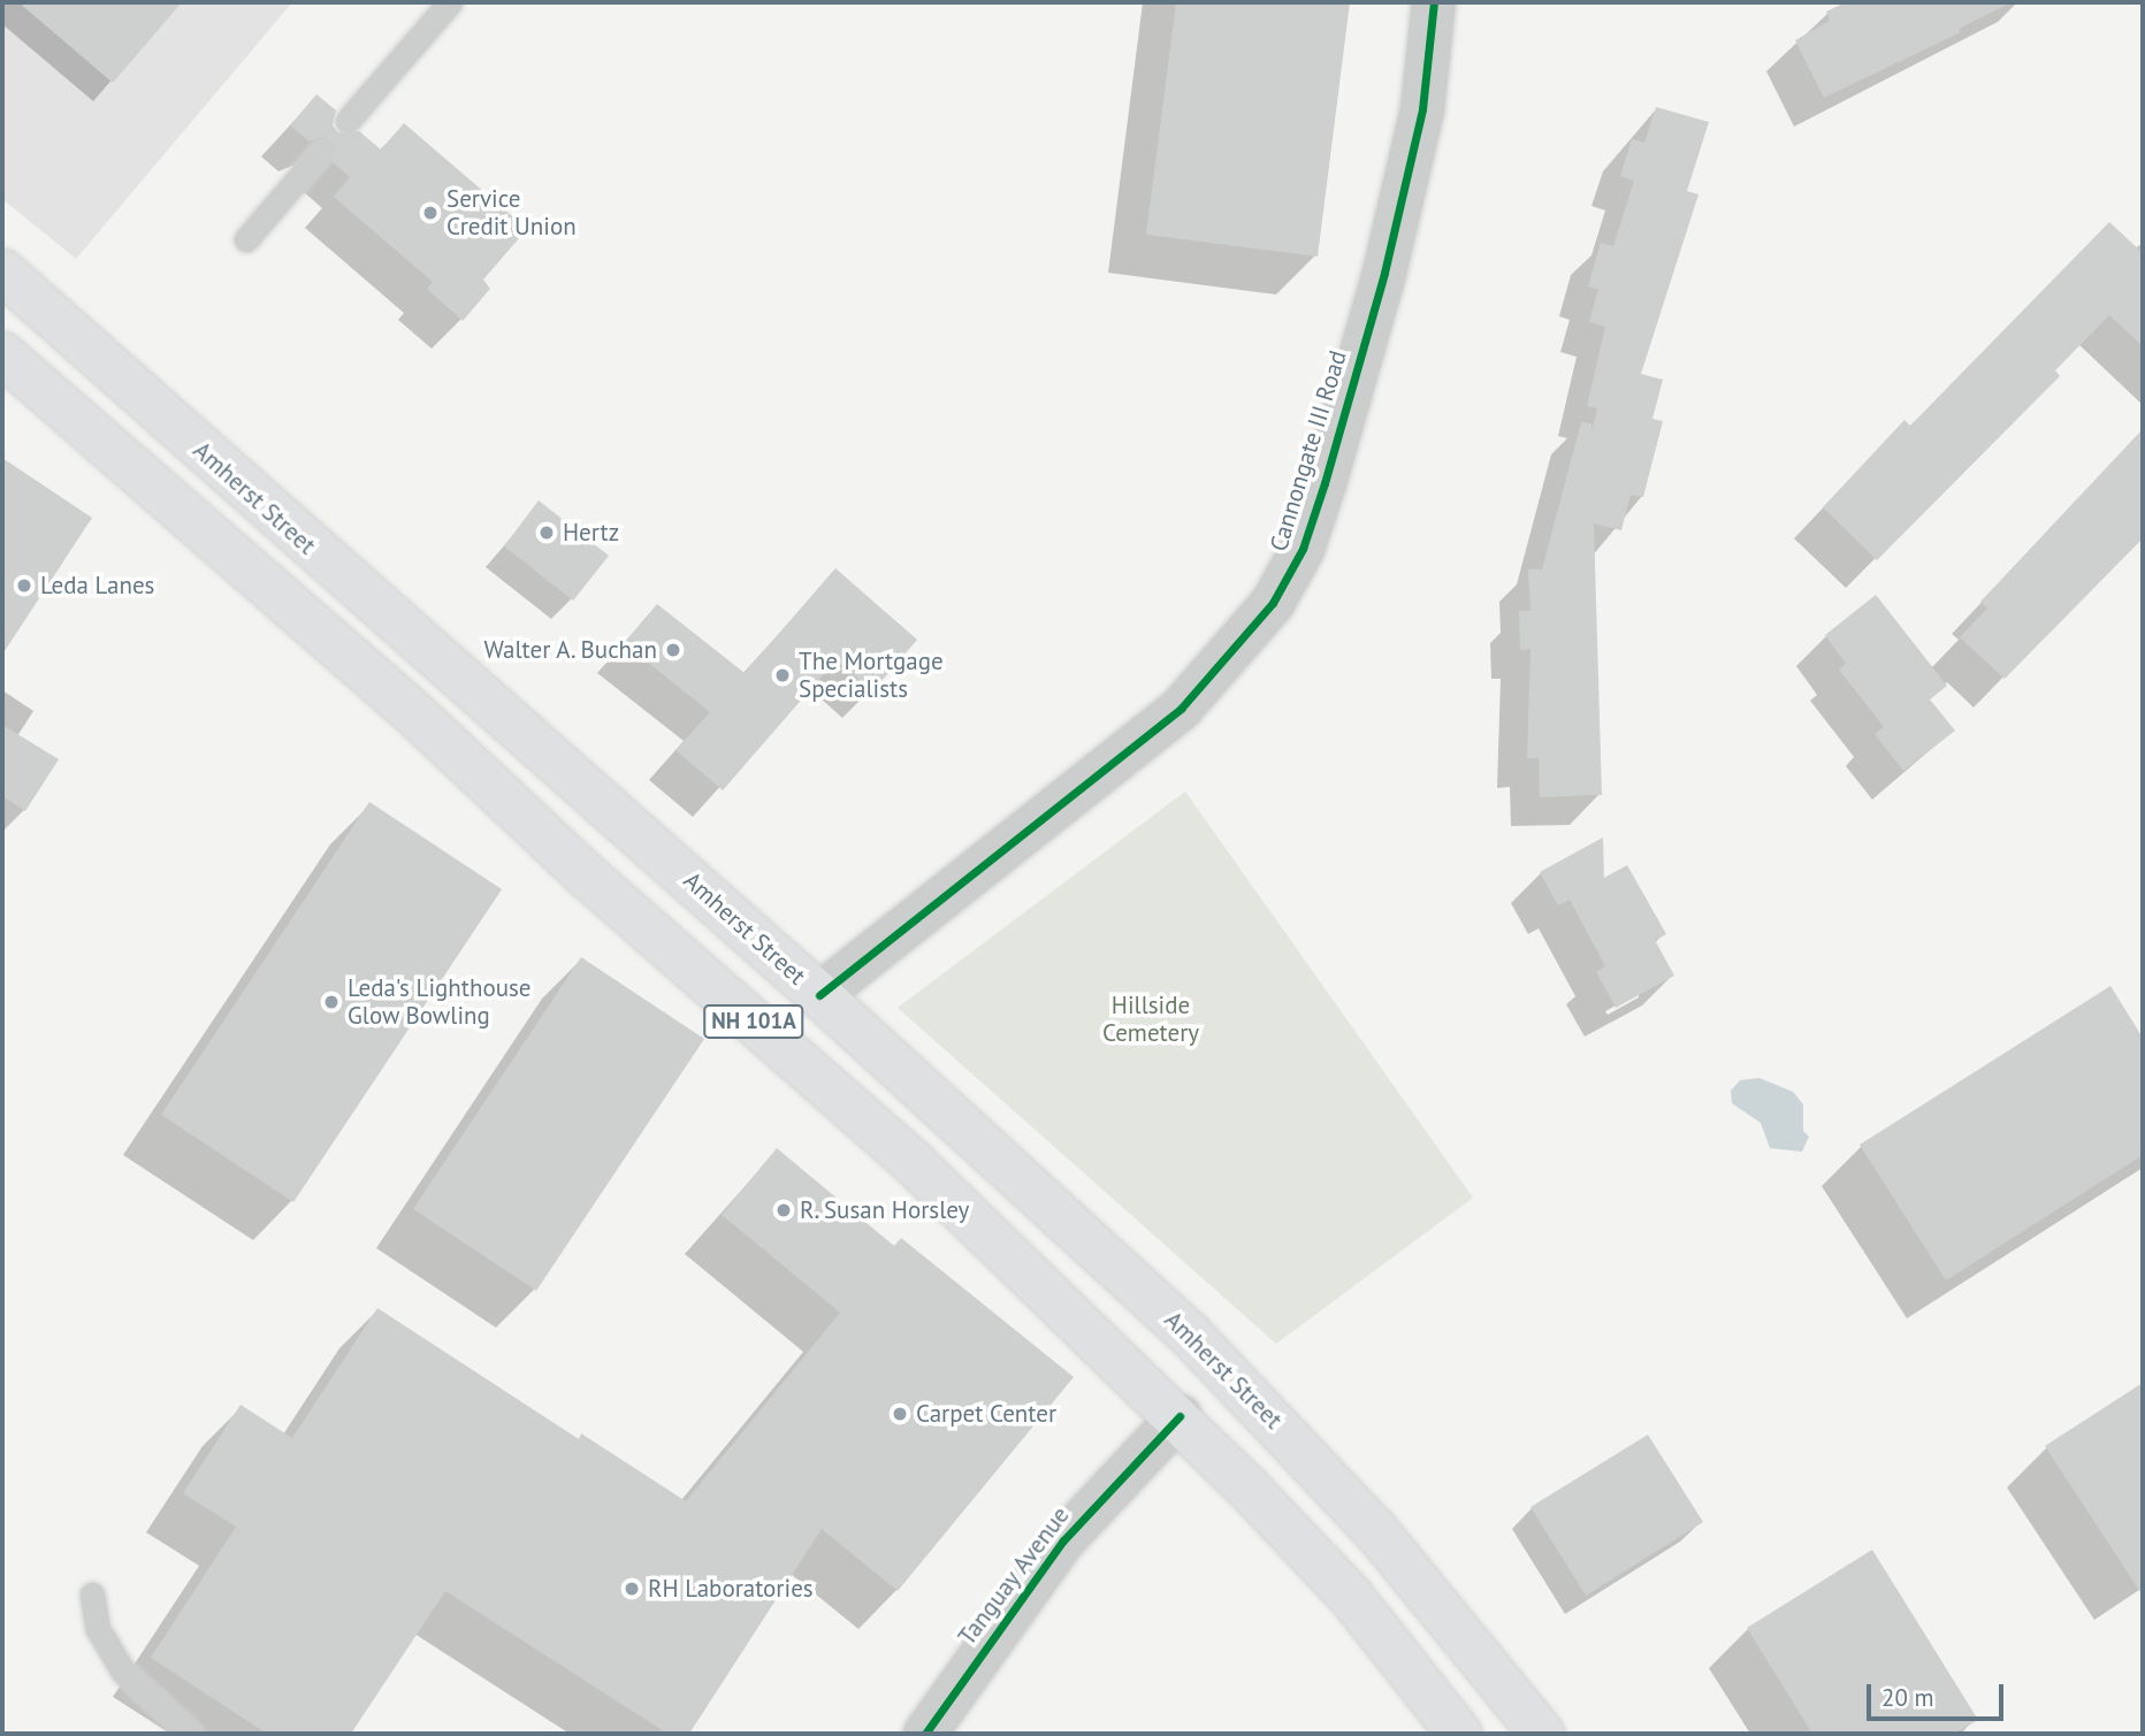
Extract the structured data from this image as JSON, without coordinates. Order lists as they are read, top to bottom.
{
  "streets": {
    "highway": ["Amherst Street", "NH 101A"],
    "street": ["Cannongate III Road", "Tanguay Avenue"]
  },
  "crossings": [
    ["Cannongate III Road", "Amherst Street"],
    ["NH 101A", "Tanguay Avenue"]
  ],
  "parks": ["Hillside Cemetery"],
  "places": [
    "Service Credit Union",
    "Hertz",
    "Leda Lanes",
    "Walter A. Buchan",
    "The Mortgage Specialists",
    "Leda's Lighthouse Glow Bowling",
    "R. Susan Horsley",
    "Carpet Center",
    "RH Laboratories"
  ],
  "scale_bar": "20 m"
}
